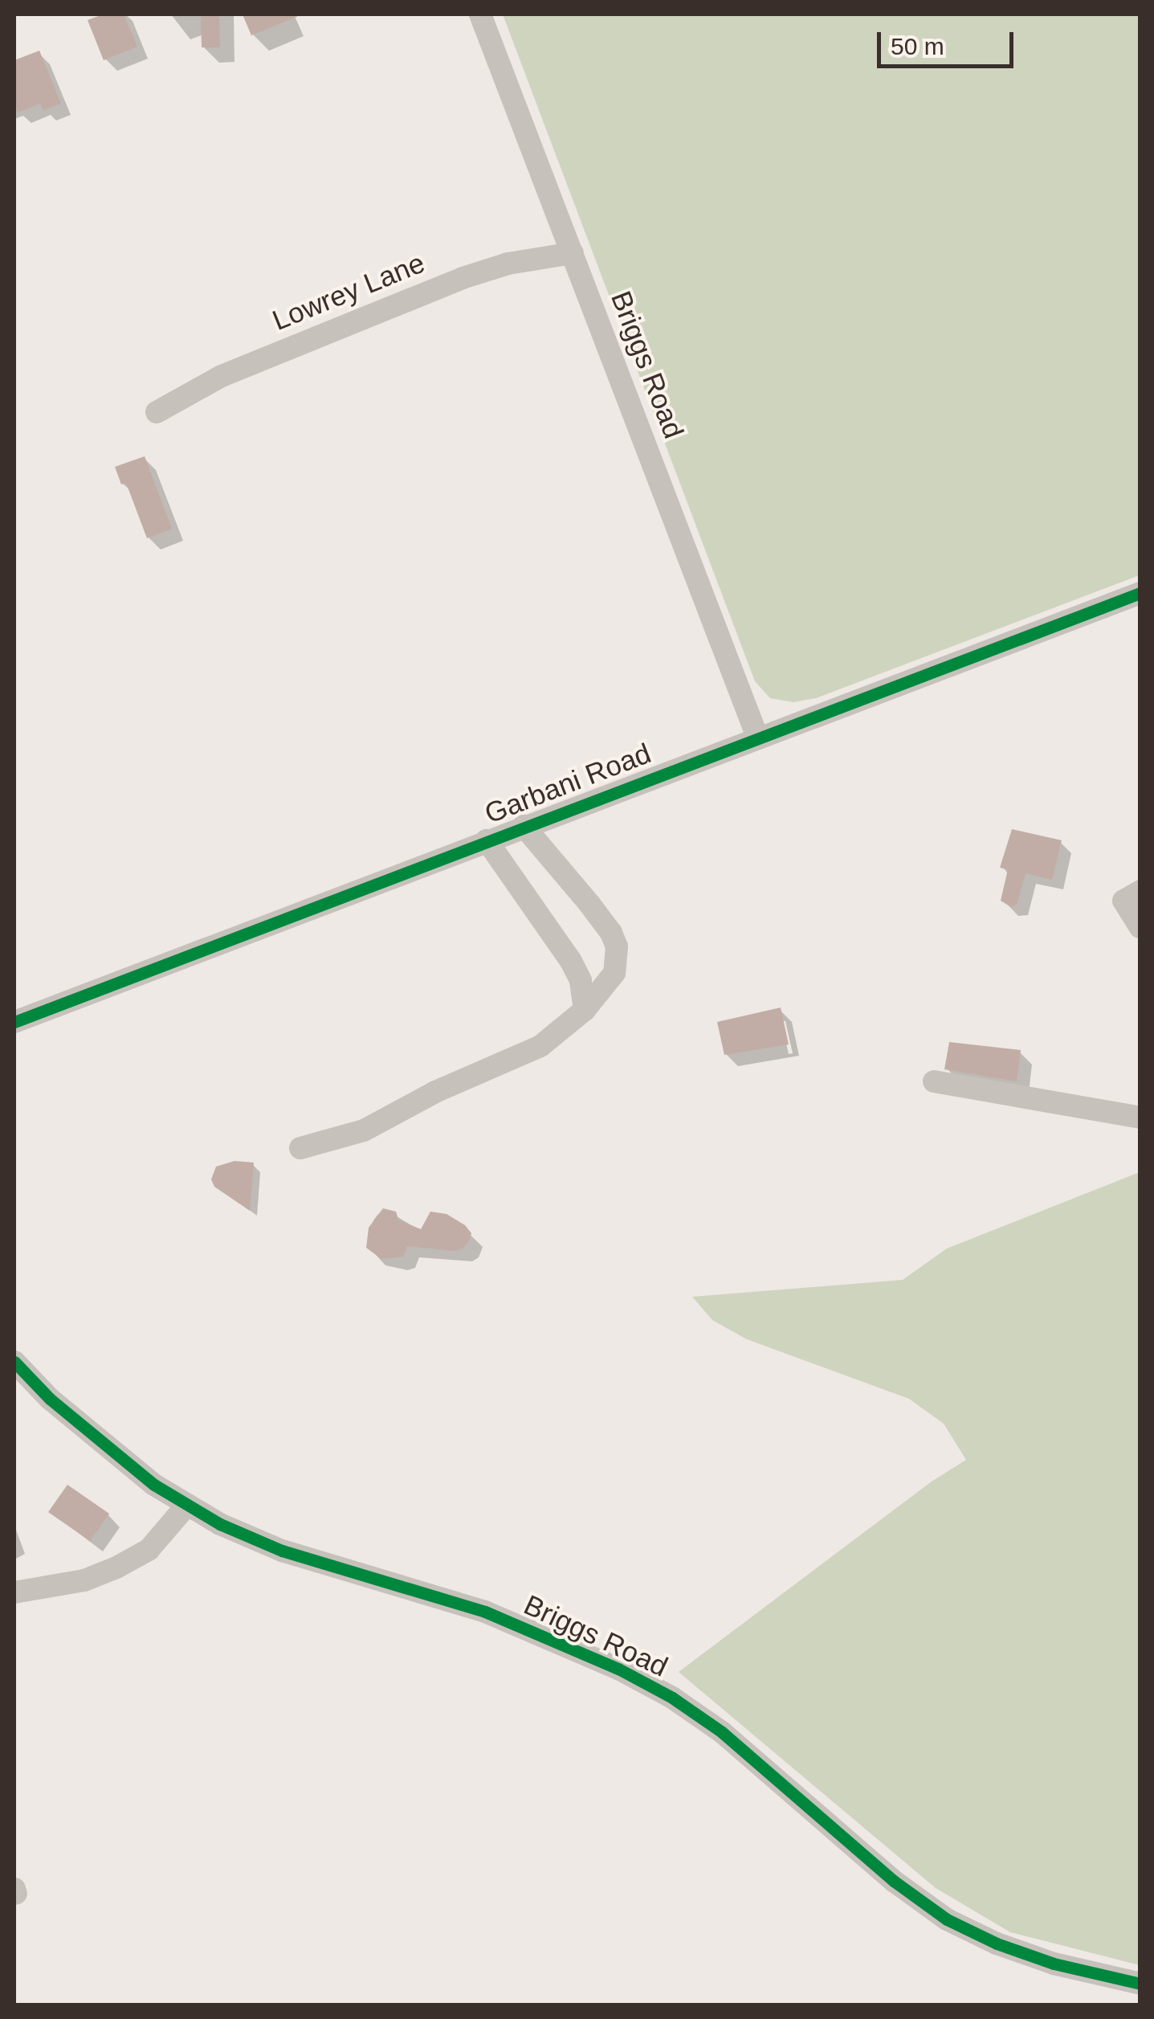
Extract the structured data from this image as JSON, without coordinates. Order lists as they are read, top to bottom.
{
  "streets": {
    "street": ["Lowrey Lane", "Briggs Road", "Garbani Road"]
  },
  "crossings": [
    ["Lowrey Lane", "Briggs Road"],
    ["Briggs Road", "Garbani Road"]
  ],
  "scale_bar": "50 m"
}
